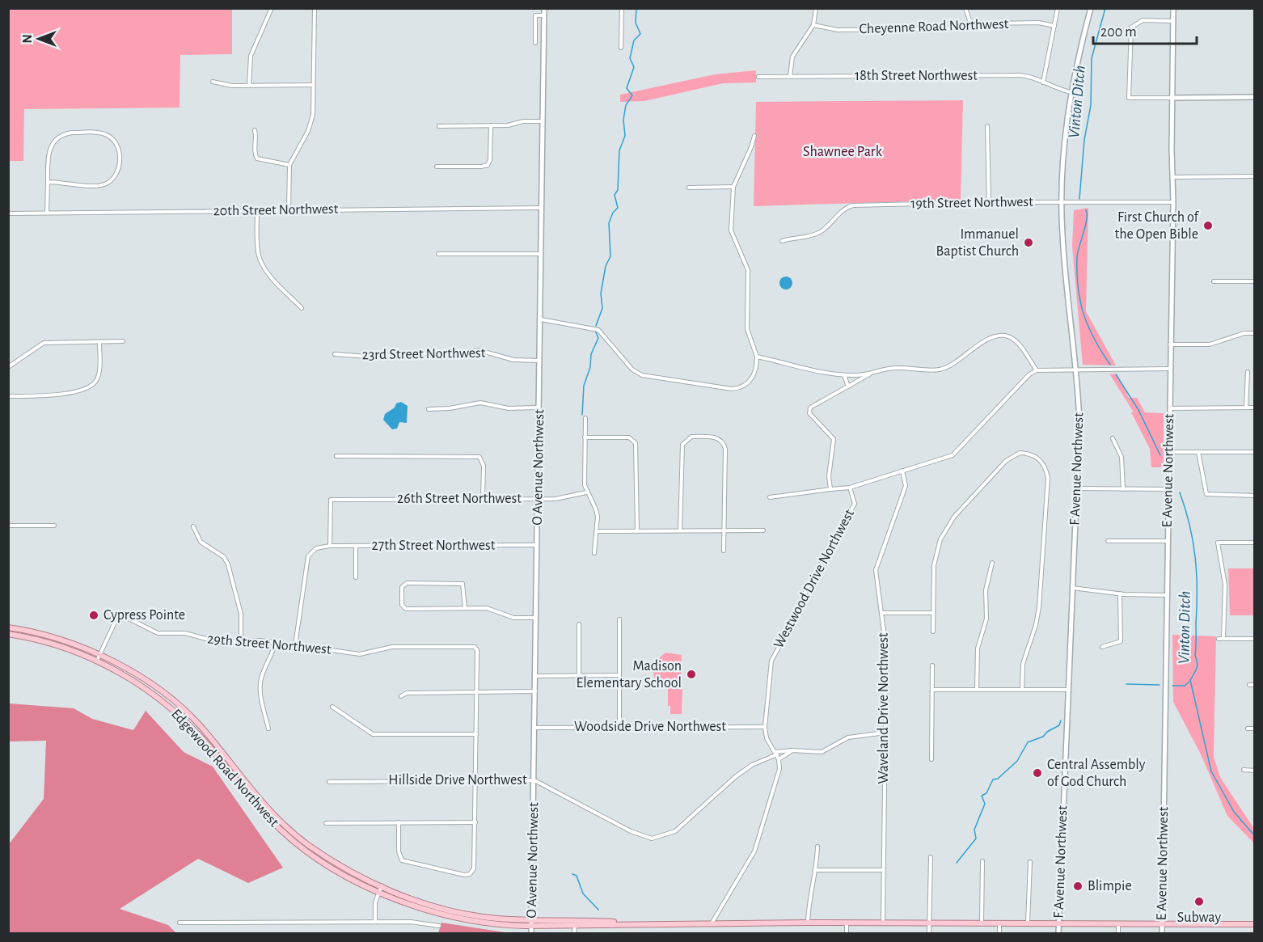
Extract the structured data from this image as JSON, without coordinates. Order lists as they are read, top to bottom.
{
  "streets": {
    "main road": ["Edgewood Road Northwest"],
    "street": [
      "Cheyenne Road Northwest",
      "18th Street Northwest",
      "19th Street Northwest",
      "20th Street Northwest",
      "23rd Street Northwest",
      "O Avenue Northwest",
      "F Avenue Northwest",
      "E Avenue Northwest",
      "26th Street Northwest",
      "27th Street Northwest",
      "Westwood Drive Northwest",
      "29th Street Northwest",
      "Waveland Drive Northwest",
      "Woodside Drive Northwest",
      "Hillside Drive Northwest"
    ]
  },
  "crossings": [
    ["18th Street Northwest", "F Avenue Northwest"],
    ["19th Street Northwest", "F Avenue Northwest"],
    ["19th Street Northwest", "E Avenue Northwest"],
    ["20th Street Northwest", "O Avenue Northwest"],
    ["23rd Street Northwest", "O Avenue Northwest"],
    ["O Avenue Northwest", "26th Street Northwest"],
    ["O Avenue Northwest", "27th Street Northwest"],
    ["O Avenue Northwest", "Woodside Drive Northwest"],
    ["O Avenue Northwest", "Edgewood Road Northwest"],
    ["O Avenue Northwest", "Hillside Drive Northwest"],
    ["F Avenue Northwest", "Edgewood Road Northwest"],
    ["E Avenue Northwest", "Edgewood Road Northwest"],
    ["26th Street Northwest", "27th Street Northwest"],
    ["Westwood Drive Northwest", "Waveland Drive Northwest"],
    ["Westwood Drive Northwest", "Woodside Drive Northwest"],
    ["Westwood Drive Northwest", "Edgewood Road Northwest"],
    ["Westwood Drive Northwest", "Hillside Drive Northwest"],
    ["29th Street Northwest", "Edgewood Road Northwest"],
    ["Waveland Drive Northwest", "Edgewood Road Northwest"],
    ["Waveland Drive Northwest", "Hillside Drive Northwest"]
  ],
  "water": ["Vinton Ditch"],
  "parks": ["Shawnee Park"],
  "places": [
    "First Church of the Open Bible",
    "Immanuel Baptist Church",
    "Cypress Pointe",
    "Madison Elementary School",
    "Central Assembly of God Church",
    "Blimpie",
    "Subway"
  ],
  "scale_bar": "200 m",
  "north": "left"
}
